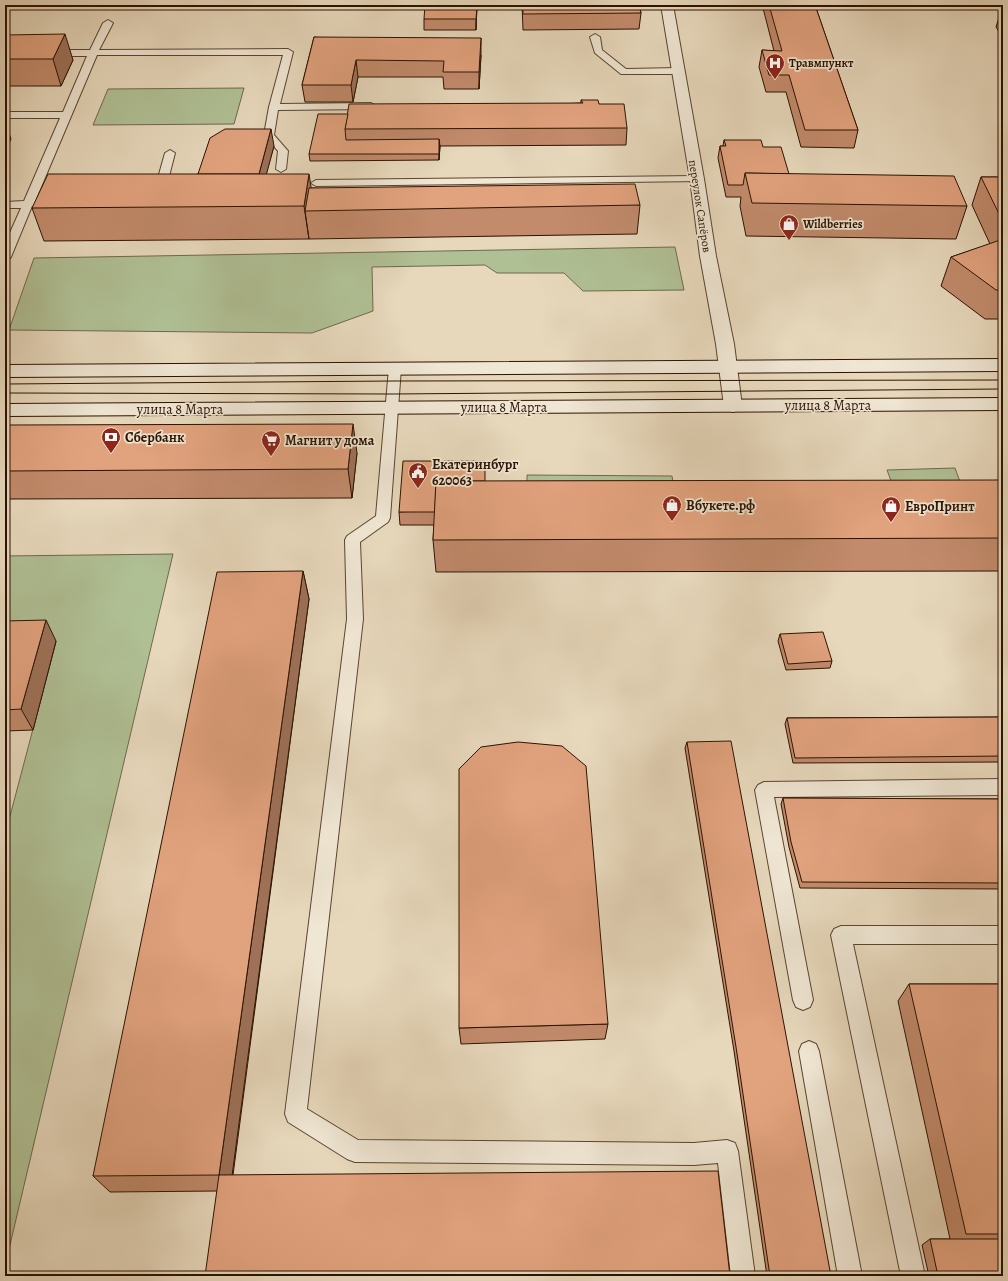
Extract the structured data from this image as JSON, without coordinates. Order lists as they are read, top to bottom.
{
  "streets": {
    "main road": ["переулок Сапёров", "улица 8 Марта"]
  },
  "crossings": [
    ["переулок Сапёров", "улица 8 Марта"]
  ],
  "places": {
    "hospital": ["Травмпункт"],
    "shop": ["Wildberries", "Вбукете.рф", "ЕвроПринт"],
    "bank": ["Сбербанк"],
    "supermarket": ["Магнит у дома"],
    "public building": ["Екатеринбург 620063"]
  }
}
